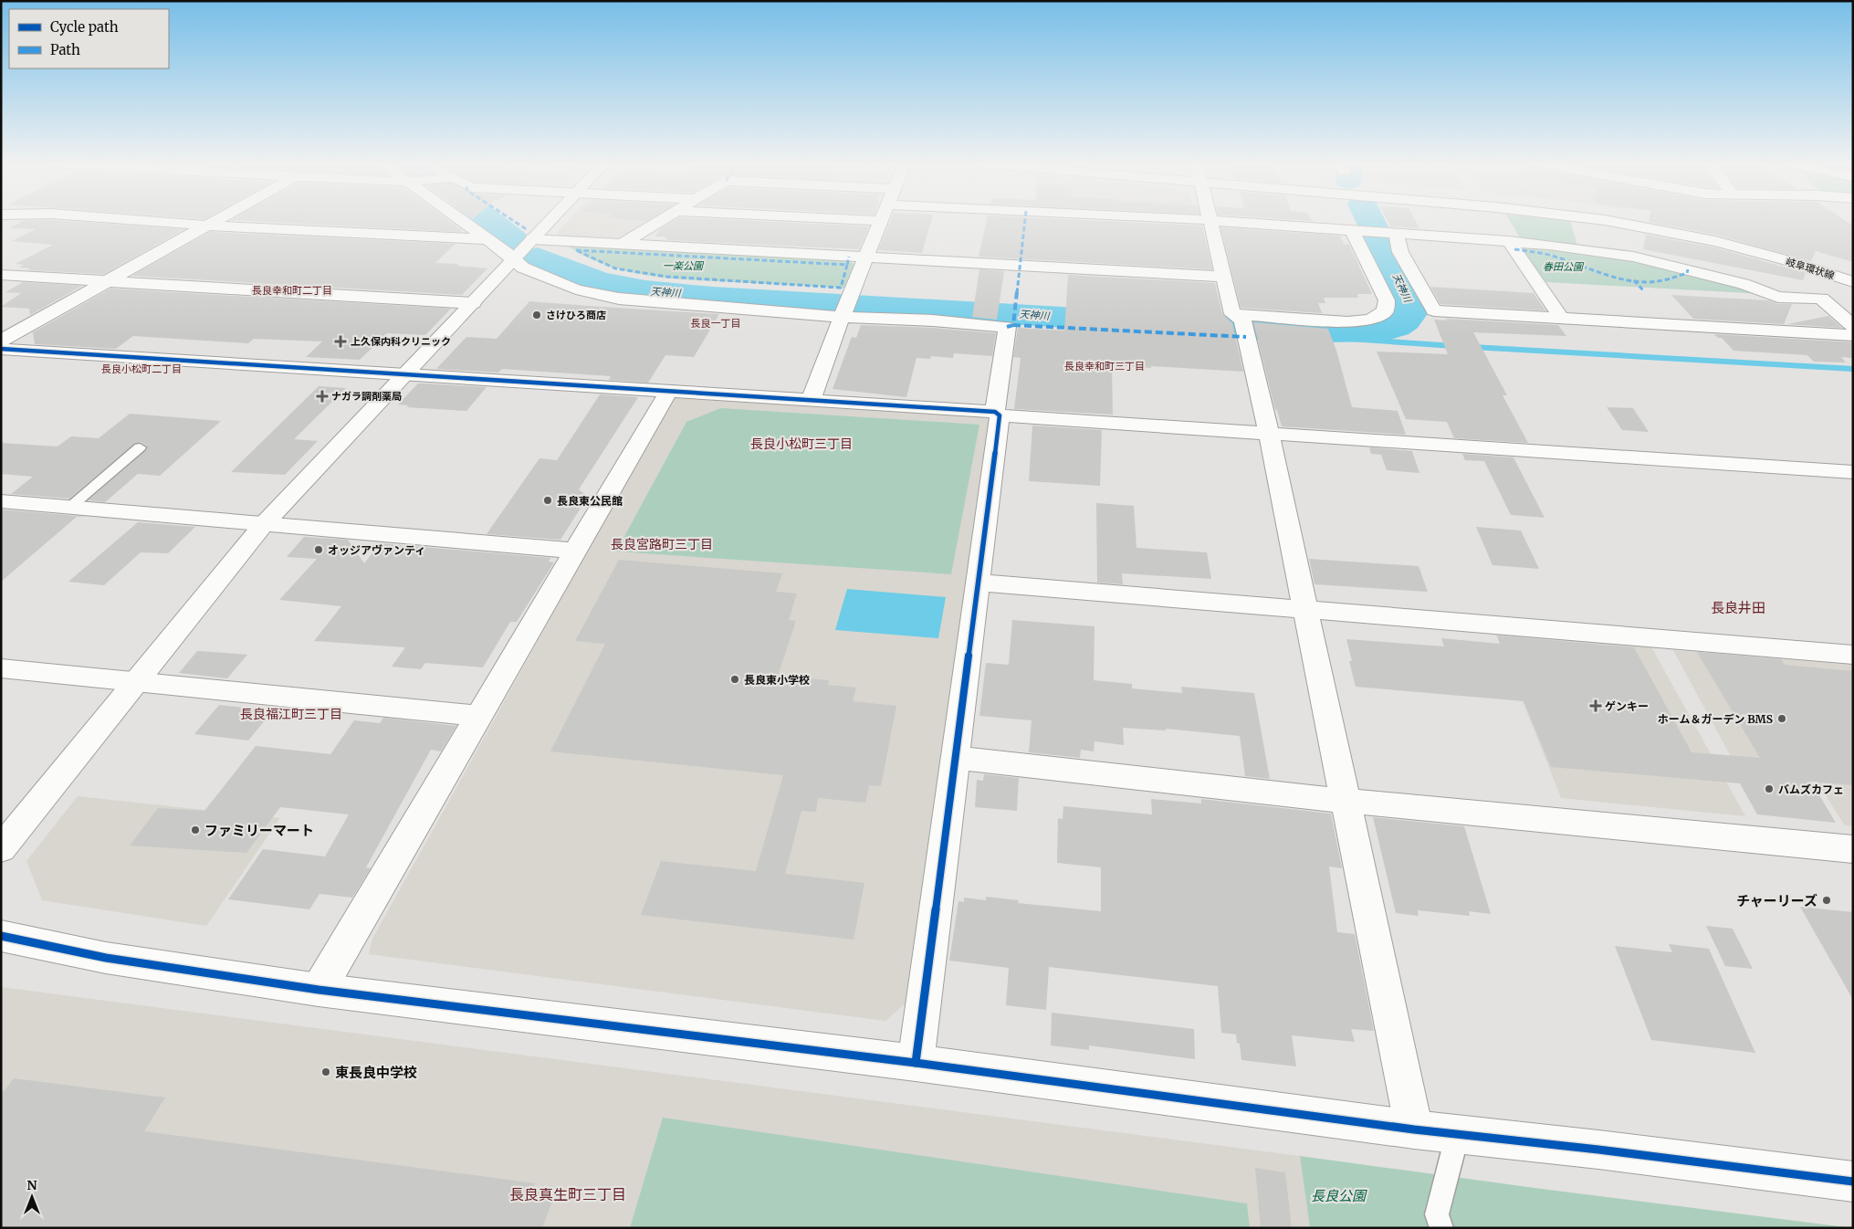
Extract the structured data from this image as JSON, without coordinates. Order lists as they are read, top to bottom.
{
  "streets": {
    "street": ["岐阜環状線"]
  },
  "districts": [
    "長良幸和町二丁目",
    "長良一丁目",
    "長良幸和町三丁目",
    "長良小松町二丁目",
    "長良小松町三丁目",
    "長良宮路町三丁目",
    "長良井田",
    "長良福江町三丁目",
    "長良真生町三丁目"
  ],
  "water": ["天神川"],
  "parks": ["一楽公園", "春田公園", "長良公園"],
  "places": {
    "other": [
      "さけひろ商店",
      "長良東公民館",
      "オッジアヴァンティ",
      "長良東小学校",
      "ホーム＆ガーデン BMS",
      "バムズカフェ",
      "ファミリーマート",
      "チャーリーズ",
      "東長良中学校"
    ],
    "health": ["上久保内科クリニック", "ナガラ調剤薬局", "ゲンキー"]
  },
  "legend": ["Cycle path", "Path"],
  "north": "top"
}
